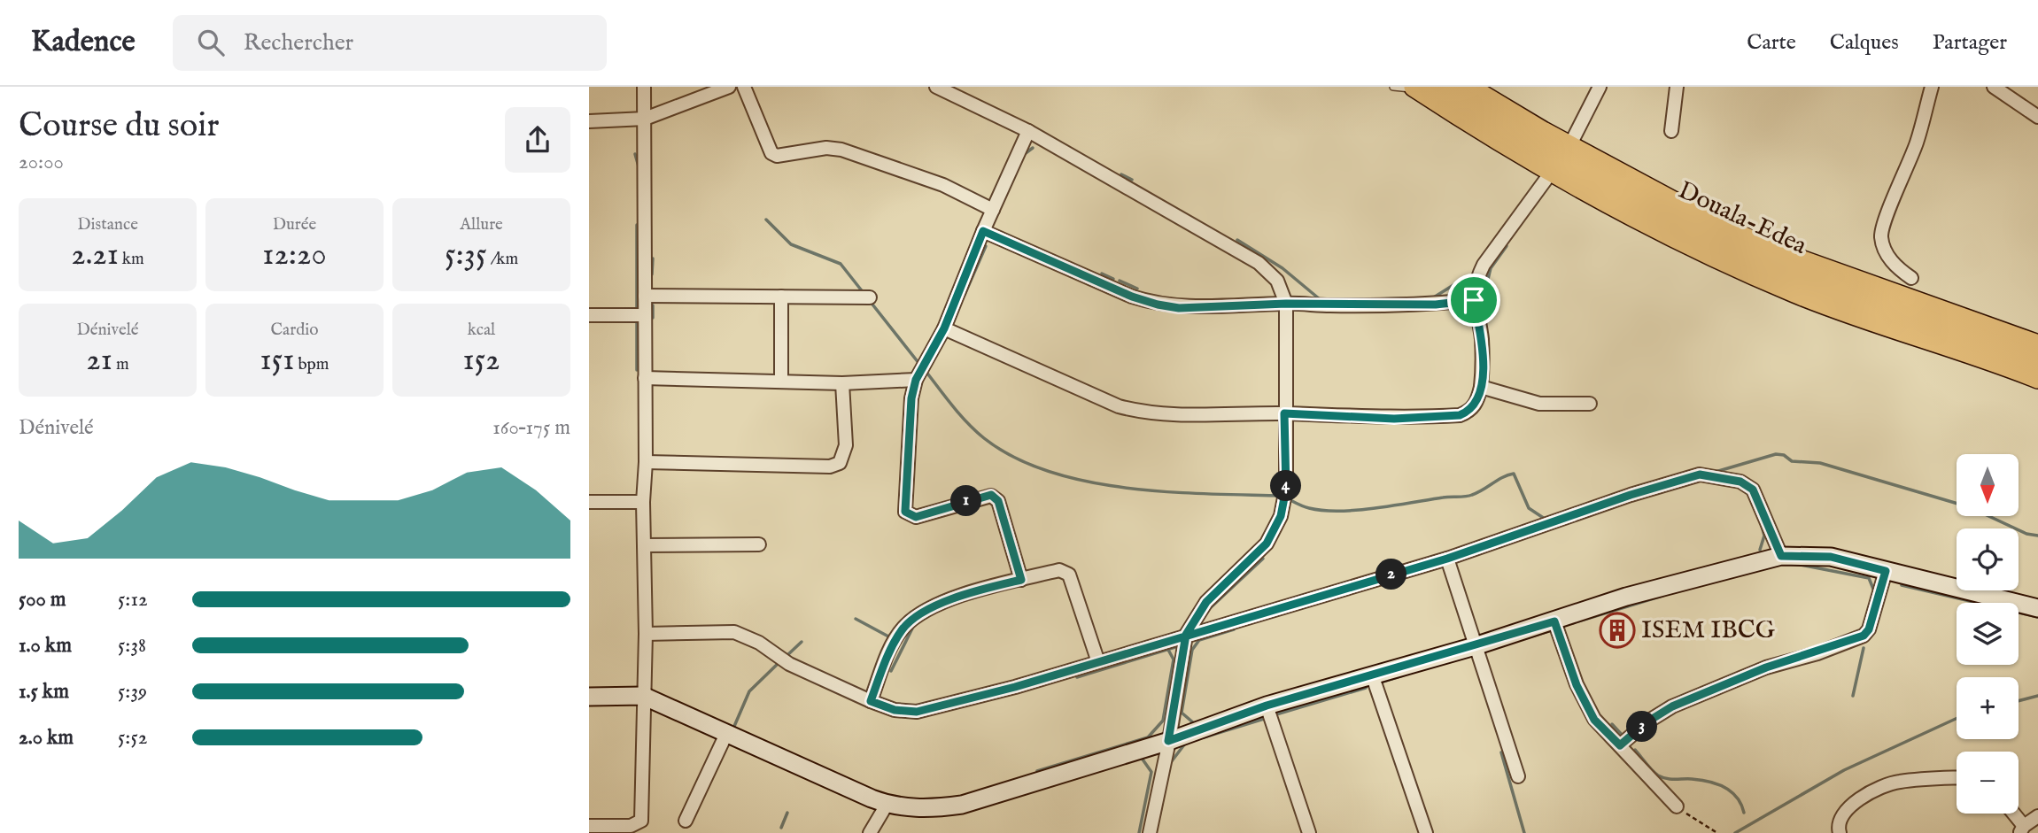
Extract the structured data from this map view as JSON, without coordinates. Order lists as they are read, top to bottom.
{
  "streets": {
    "highway": ["Douala-Edea"]
  },
  "places": {
    "building": ["ISEM IBCG"]
  },
  "north": "bottom",
  "page": {
    "header": "Kadence",
    "search": "Rechercher",
    "nav": ["Carte", "Calques", "Partager"],
    "heading": ["Course du soir", "20:00"],
    "stats": [
      ["Distance", "2.21 km"],
      ["Durée", "12:20"],
      ["Allure", "5:35 /km"],
      ["Dénivelé", "21 m"],
      ["Cardio", "151 bpm"],
      ["kcal", "152"]
    ],
    "chart": ["Dénivelé", "160–175 m"],
    "map_buttons": ["+", "−"],
    "pins": [
      "4",
      "1",
      "2",
      "3"
    ],
    "list": [
      {
        "name": "500 m",
        "note": "5:12"
      },
      {
        "name": "1.0 km",
        "note": "5:38"
      },
      {
        "name": "1.5 km",
        "note": "5:39"
      },
      {
        "name": "2.0 km",
        "note": "5:52"
      }
    ]
  }
}
